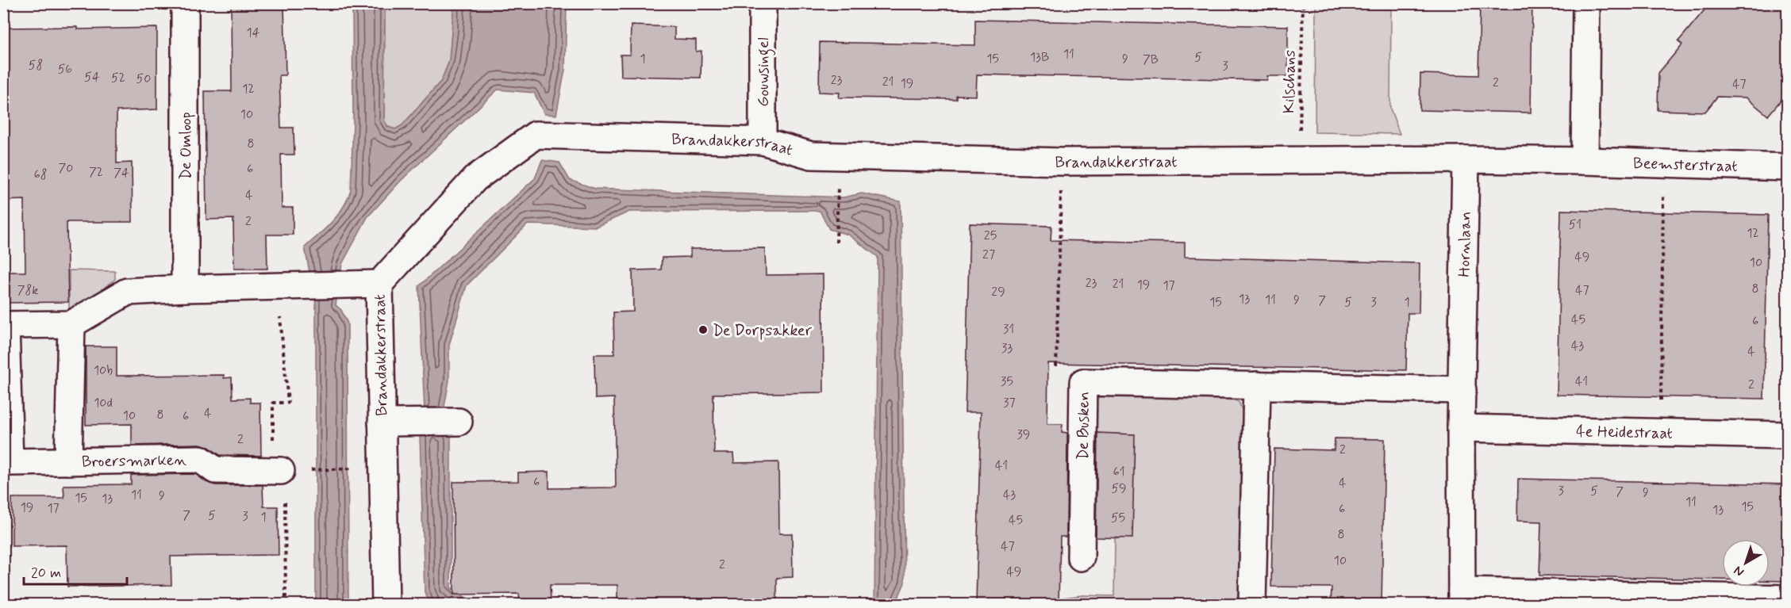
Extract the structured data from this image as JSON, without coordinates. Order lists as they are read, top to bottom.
{
  "streets": {
    "street": [
      "Gouwsingel",
      "Brandakkerstraat",
      "De Omloop",
      "Beemsterstraat",
      "Hornlaan",
      "De Busken",
      "4e Heidestraat",
      "Broersmarken"
    ],
    "path": ["Kilschans"]
  },
  "crossings": [
    ["Gouwsingel", "Brandakkerstraat"],
    ["Kilschans", "Brandakkerstraat"],
    ["Brandakkerstraat", "Hornlaan"],
    ["Hornlaan", "De Busken"],
    ["Hornlaan", "4e Heidestraat"]
  ],
  "places": ["De Dorpsakker"],
  "house_numbers": [
    "14",
    "11",
    "13B",
    "5",
    "1",
    "15",
    "9",
    "7B",
    "58",
    "3",
    "56",
    "54",
    "52",
    "50",
    "23",
    "21",
    "2",
    "19",
    "47",
    "12",
    "10",
    "8",
    "70",
    "6",
    "72",
    "74",
    "68",
    "4",
    "2",
    "51",
    "12",
    "25",
    "27",
    "49",
    "10",
    "23",
    "21",
    "19",
    "17",
    "8",
    "78k",
    "47",
    "29",
    "13",
    "11",
    "9",
    "7",
    "15",
    "5",
    "3",
    "1",
    "45",
    "6",
    "31",
    "43",
    "33",
    "4",
    "10b",
    "35",
    "41",
    "2",
    "10d",
    "37",
    "4",
    "8",
    "10",
    "6",
    "39",
    "2",
    "2",
    "41",
    "61",
    "6",
    "4",
    "59",
    "3",
    "5",
    "7",
    "9",
    "11",
    "43",
    "9",
    "15",
    "13",
    "11",
    "15",
    "19",
    "17",
    "6",
    "13",
    "7",
    "5",
    "3",
    "1",
    "55",
    "45",
    "8",
    "47",
    "10",
    "2",
    "49"
  ],
  "scale_bar": "20 m",
  "north": "bottom left"
}
